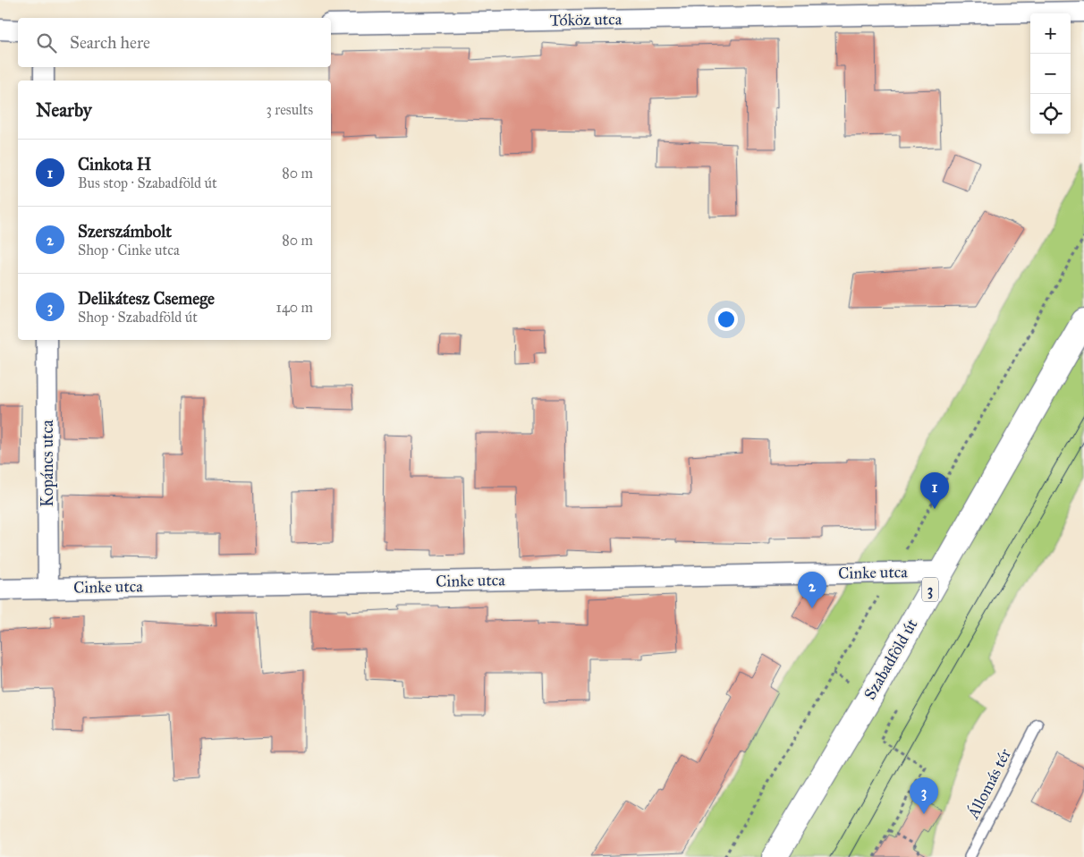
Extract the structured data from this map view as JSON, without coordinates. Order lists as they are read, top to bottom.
{
  "streets": {
    "main road": ["3", "Szabadföld út"],
    "street": ["Tóköz utca", "Kopáncs utca", "Cinke utca"],
    "lane": ["Állomás tér"]
  },
  "crossings": [
    ["Kopáncs utca", "Cinke utca"],
    ["Cinke utca", "Szabadföld út"]
  ],
  "page": {
    "map_buttons": ["+", "−"],
    "search": "Search here",
    "heading": ["Nearby", "3 results"],
    "list": [
      {
        "mark": "1",
        "name": "Cinkota H",
        "note": "Bus stop · Szabadföld út",
        "value": "80 m"
      },
      {
        "mark": "2",
        "name": "Szerszámbolt",
        "note": "Shop · Cinke utca",
        "value": "80 m"
      },
      {
        "mark": "3",
        "name": "Delikátesz Csemege",
        "note": "Shop · Szabadföld út",
        "value": "140 m"
      }
    ],
    "pins": ["1", "2", "3"]
  }
}
